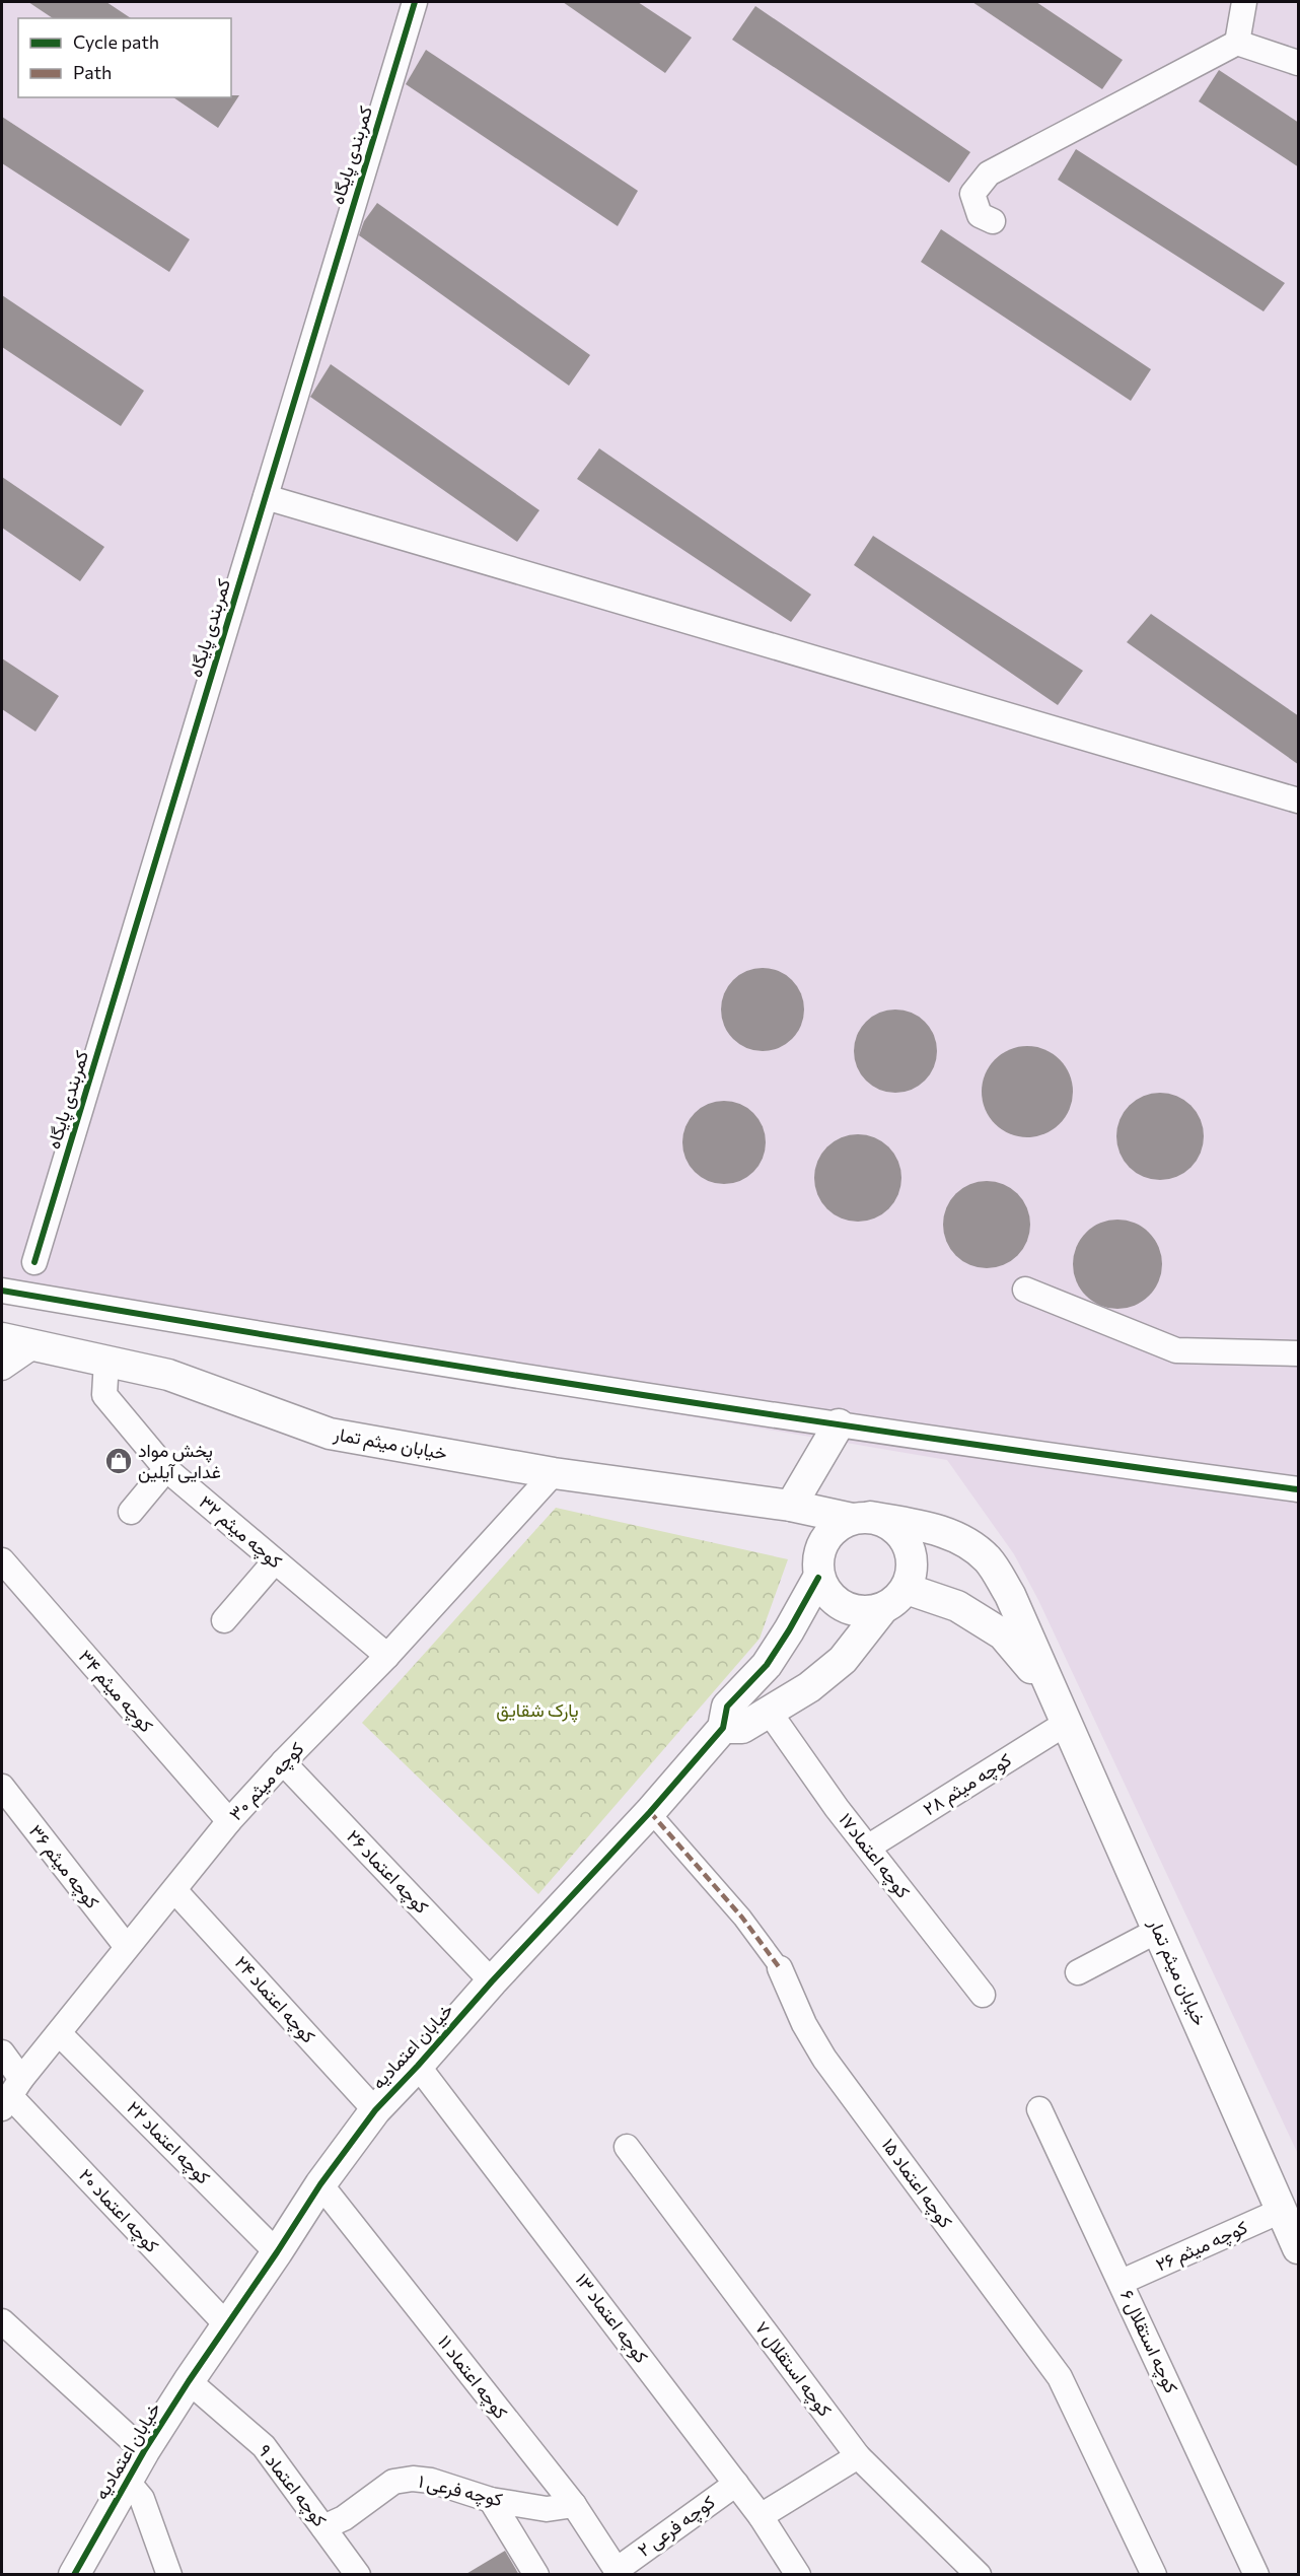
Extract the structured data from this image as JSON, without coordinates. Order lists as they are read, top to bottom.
{
  "streets": {
    "street": [
      "کمربندی پایگاه",
      "خیابان میثم تمار",
      "کوچه میثم ۳۲",
      "کوچه میثم ۳۴",
      "کوچه میثم ۳۰",
      "کوچه میثم ۲۸",
      "کوچه اعتماد۱۷",
      "کوچه میثم ۳۶",
      "کوچه اعتماد ۲۶",
      "کوچه اعتماد ۲۴",
      "خیابان اعتمادیه",
      "کوچه اعتماد ۲۲",
      "کوچه اعتماد ۱۵",
      "کوچه اعتماد ۲۰",
      "کوچه میثم ۲۶",
      "کوچه اعتماد ۱۳",
      "کوچه استقلال ۶",
      "کوچه استقلال ۷",
      "کوچه اعتماد ۱۱",
      "کوچه اعتماد ۹",
      "کوچه فرعی ۱",
      "کوچه فرعی ۲"
    ]
  },
  "crossings": [
    ["خیابان میثم تمار", "کوچه میثم ۳۲"],
    ["خیابان میثم تمار", "کوچه میثم ۳۰"],
    ["خیابان میثم تمار", "کوچه میثم ۲۸"],
    ["خیابان میثم تمار", "خیابان اعتمادیه"],
    ["خیابان میثم تمار", "کوچه میثم ۲۶"],
    ["کوچه میثم ۳۲", "کوچه میثم ۳۰"],
    ["کوچه میثم ۳۴", "کوچه میثم ۳۰"],
    ["کوچه میثم ۳۰", "کوچه میثم ۳۶"],
    ["کوچه میثم ۳۰", "کوچه اعتماد ۲۶"],
    ["کوچه میثم ۳۰", "کوچه اعتماد ۲۴"],
    ["کوچه میثم ۳۰", "کوچه اعتماد ۲۲"],
    ["کوچه میثم ۳۰", "کوچه اعتماد ۲۰"],
    ["کوچه میثم ۲۸", "کوچه اعتماد۱۷"],
    ["کوچه اعتماد ۲۶", "خیابان اعتمادیه"],
    ["کوچه اعتماد ۲۴", "خیابان اعتمادیه"],
    ["خیابان اعتمادیه", "کوچه اعتماد ۲۲"],
    ["خیابان اعتمادیه", "کوچه اعتماد ۱۵"],
    ["خیابان اعتمادیه", "کوچه اعتماد ۲۰"],
    ["خیابان اعتمادیه", "کوچه اعتماد ۱۳"],
    ["خیابان اعتمادیه", "کوچه اعتماد ۱۱"],
    ["خیابان اعتمادیه", "کوچه اعتماد ۹"],
    ["کوچه میثم ۲۶", "کوچه استقلال ۶"],
    ["کوچه اعتماد ۱۳", "کوچه فرعی ۲"],
    ["کوچه اعتماد ۱۱", "کوچه فرعی ۱"],
    ["کوچه اعتماد ۱۱", "کوچه فرعی ۲"],
    ["کوچه اعتماد ۹", "کوچه فرعی ۱"]
  ],
  "parks": ["پارک شقایق"],
  "places": {
    "shop": ["پخش مواد غدایی آیلین"]
  },
  "legend": ["Cycle path", "Path"]
}
